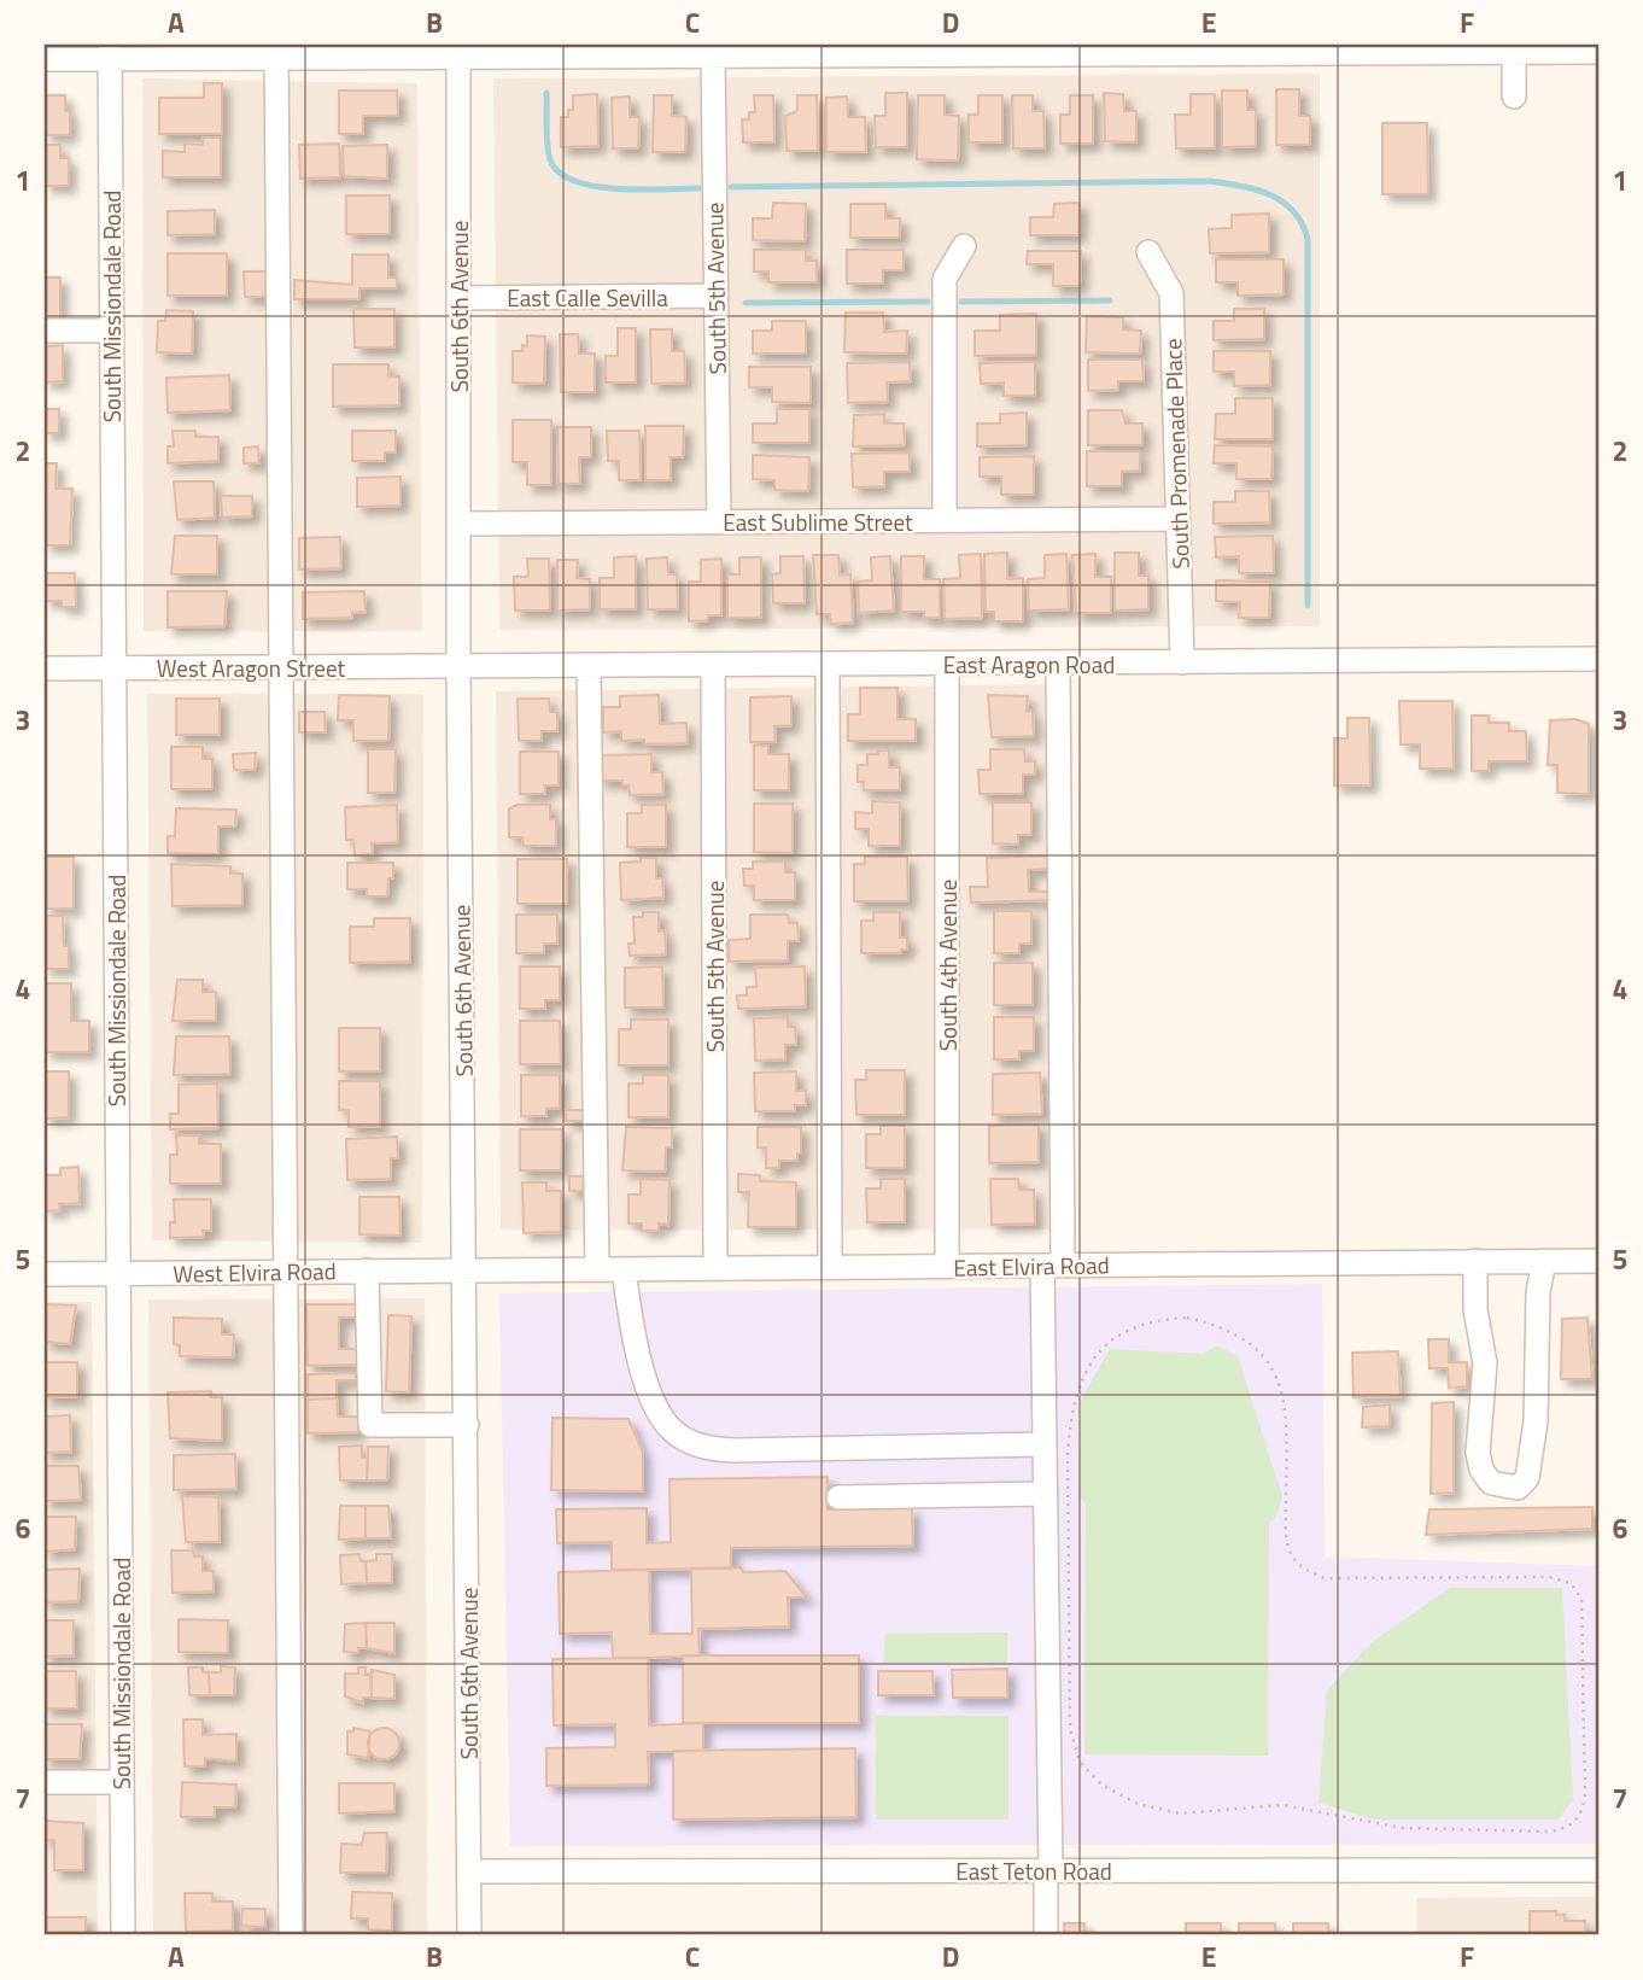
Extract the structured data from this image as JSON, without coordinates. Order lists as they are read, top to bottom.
{
  "streets": {
    "street": [
      "South 5th Avenue",
      "East Calle Sevilla",
      "South Missiondale Road",
      "South 6th Avenue",
      "South Promenade Place",
      "East Sublime Street",
      "East Aragon Road",
      "West Aragon Street",
      "South 4th Avenue",
      "East Elvira Road",
      "West Elvira Road",
      "East Teton Road"
    ]
  },
  "crossings": [
    ["South 5th Avenue", "East Calle Sevilla"],
    ["South 5th Avenue", "East Sublime Street"],
    ["South 5th Avenue", "East Aragon Road"],
    ["South 5th Avenue", "East Elvira Road"],
    ["East Calle Sevilla", "South 6th Avenue"],
    ["South Missiondale Road", "West Aragon Street"],
    ["South Missiondale Road", "West Elvira Road"],
    ["South 6th Avenue", "East Sublime Street"],
    ["South 6th Avenue", "East Aragon Road"],
    ["South 6th Avenue", "West Aragon Street"],
    ["South 6th Avenue", "East Elvira Road"],
    ["South 6th Avenue", "West Elvira Road"],
    ["South 6th Avenue", "East Teton Road"],
    ["South Promenade Place", "East Sublime Street"],
    ["South Promenade Place", "East Aragon Road"],
    ["East Aragon Road", "West Aragon Street"],
    ["East Aragon Road", "South 4th Avenue"],
    ["South 4th Avenue", "East Elvira Road"],
    ["East Elvira Road", "West Elvira Road"]
  ],
  "grid": {
    "columns": [
      "A",
      "B",
      "C",
      "D",
      "E",
      "F"
    ],
    "rows": [
      "1",
      "2",
      "3",
      "4",
      "5",
      "6",
      "7"
    ]
  }
}
